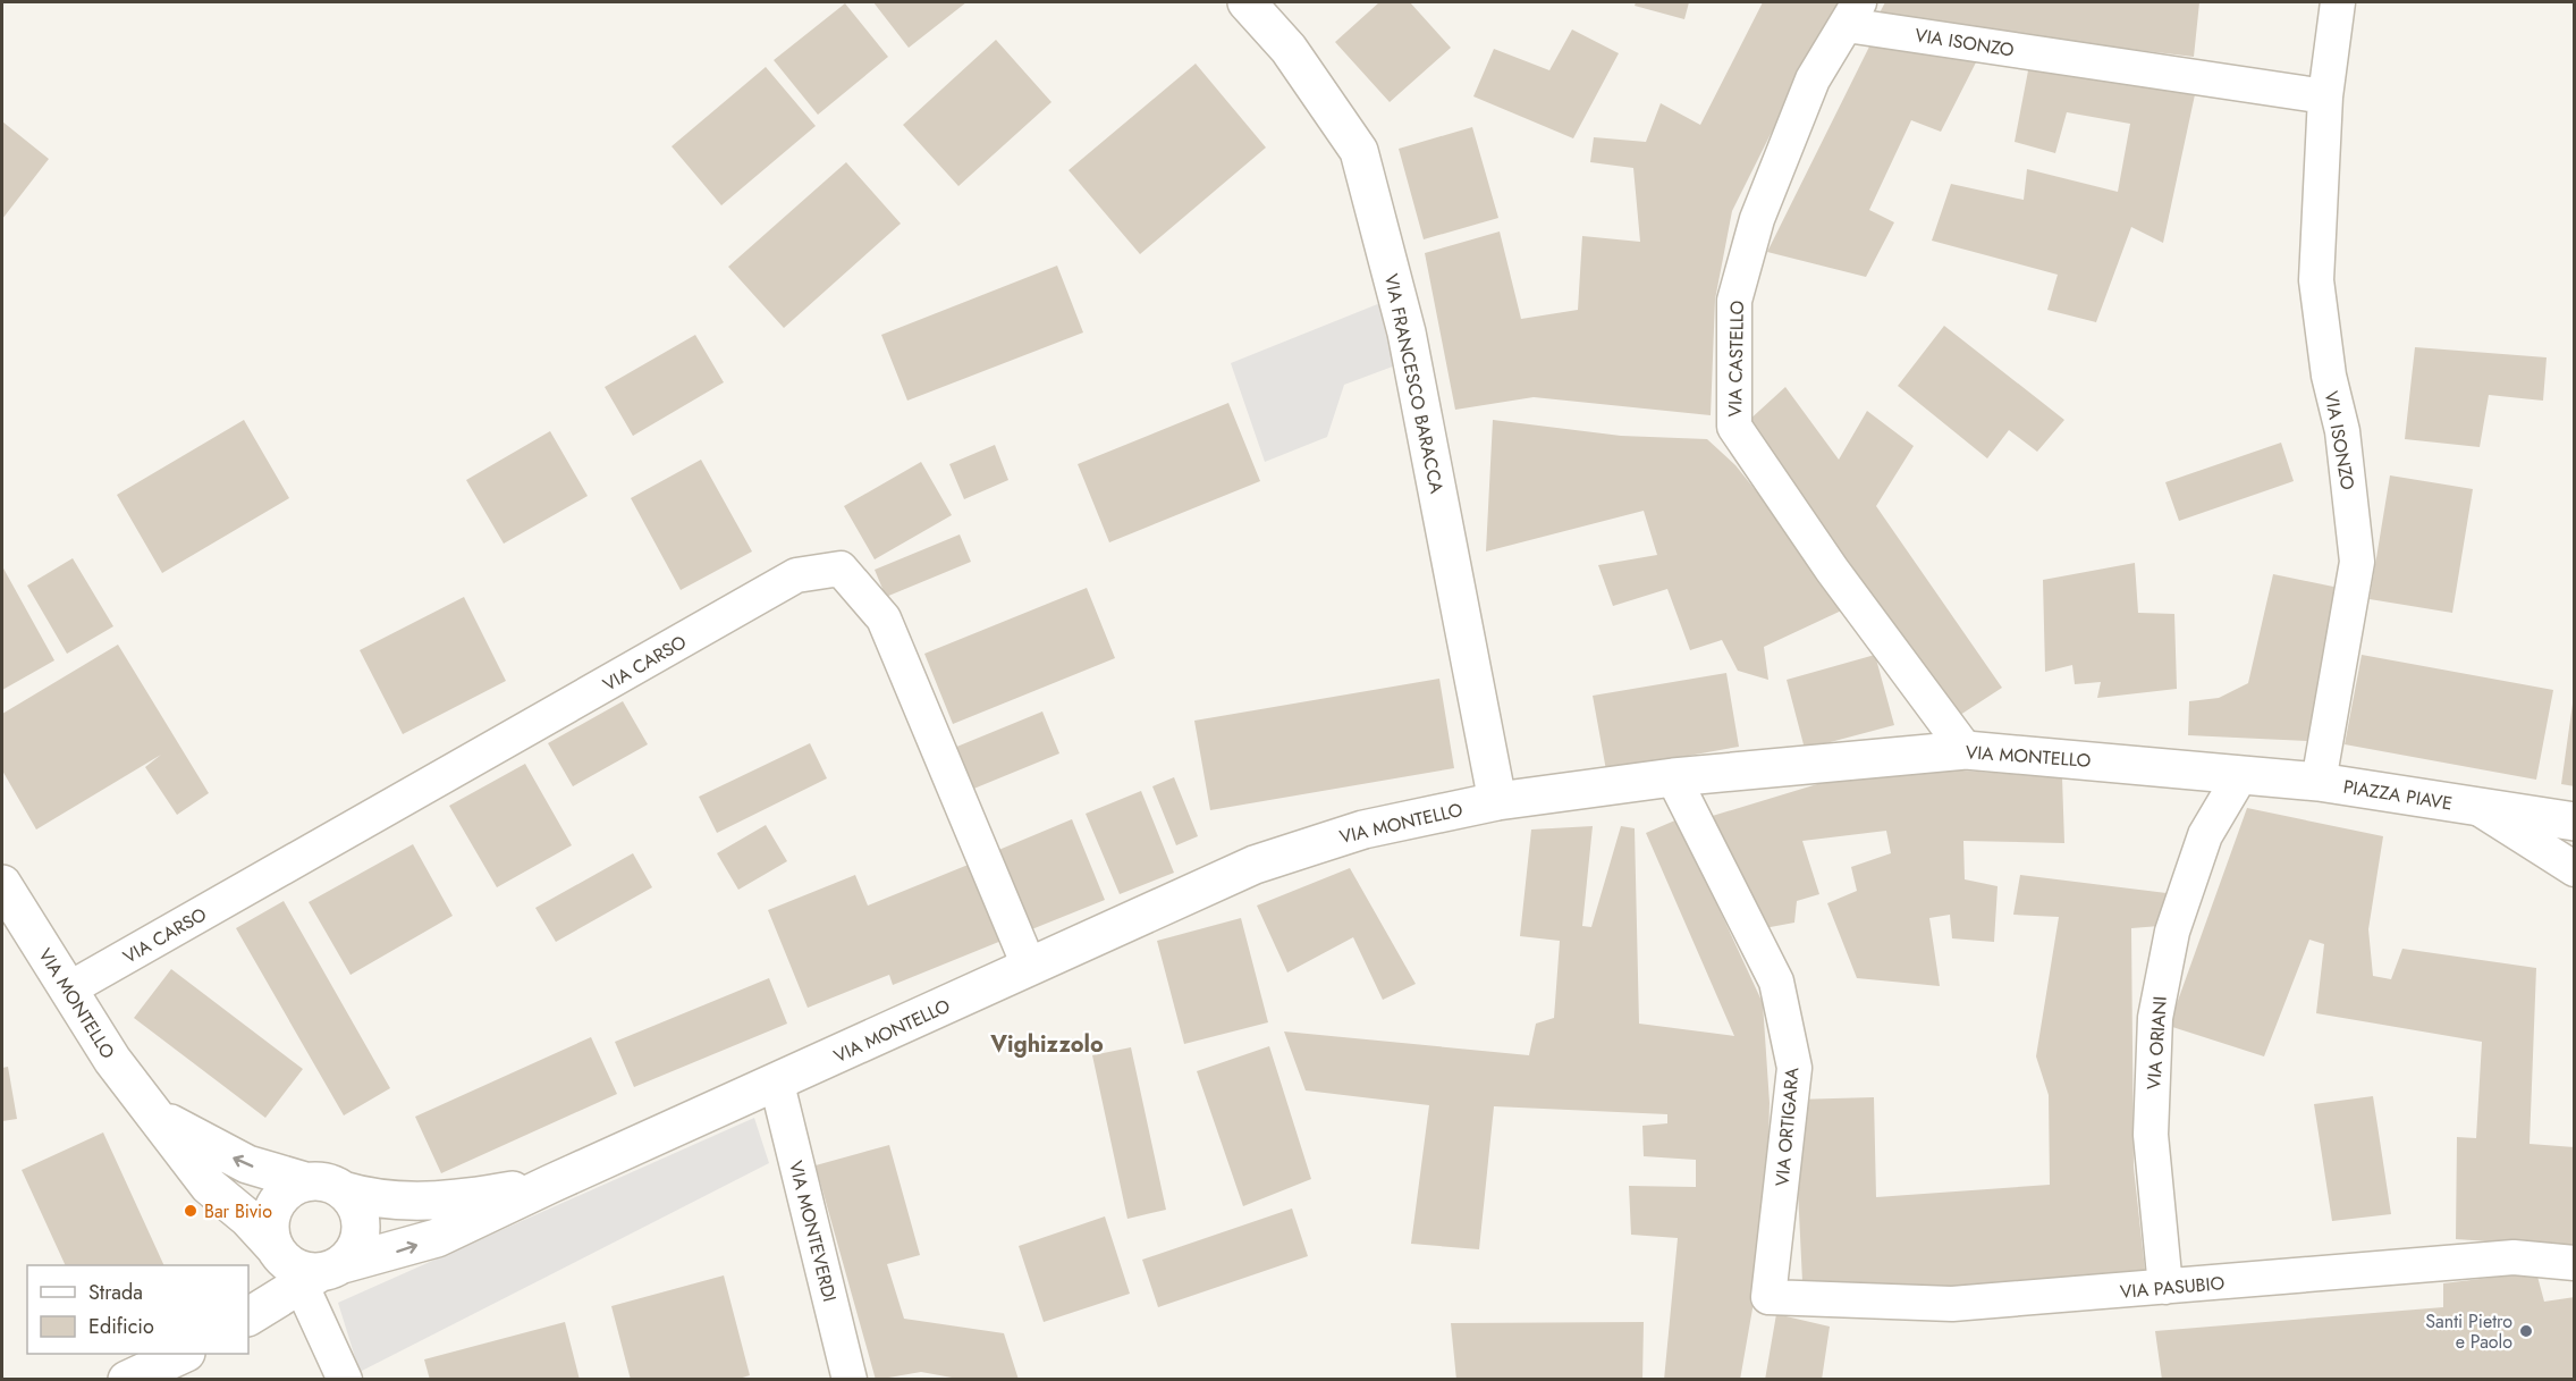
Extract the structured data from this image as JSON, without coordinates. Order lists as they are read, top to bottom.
{
  "streets": {
    "street": [
      "VIA ISONZO",
      "VIA CASTELLO",
      "VIA FRANCESCO BARACCA",
      "VIA CARSO",
      "VIA MONTELLO",
      "PIAZZA PIAVE",
      "VIA ORIANI",
      "VIA ORTIGARA",
      "VIA MONTEVERDI",
      "VIA PASUBIO"
    ]
  },
  "crossings": [
    ["VIA ISONZO", "VIA CASTELLO"],
    ["VIA ISONZO", "VIA MONTELLO"],
    ["VIA ISONZO", "PIAZZA PIAVE"],
    ["VIA CASTELLO", "VIA MONTELLO"],
    ["VIA FRANCESCO BARACCA", "VIA MONTELLO"],
    ["VIA CARSO", "VIA MONTELLO"],
    ["VIA MONTELLO", "PIAZZA PIAVE"],
    ["VIA MONTELLO", "VIA ORIANI"],
    ["VIA MONTELLO", "VIA ORTIGARA"],
    ["VIA MONTELLO", "VIA MONTEVERDI"],
    ["VIA ORIANI", "VIA PASUBIO"],
    ["VIA ORTIGARA", "VIA PASUBIO"]
  ],
  "districts": ["Vighizzolo"],
  "places": ["Bar Bivio", "Santi Pietro e Paolo"],
  "legend": ["Strada", "Edificio"]
}
